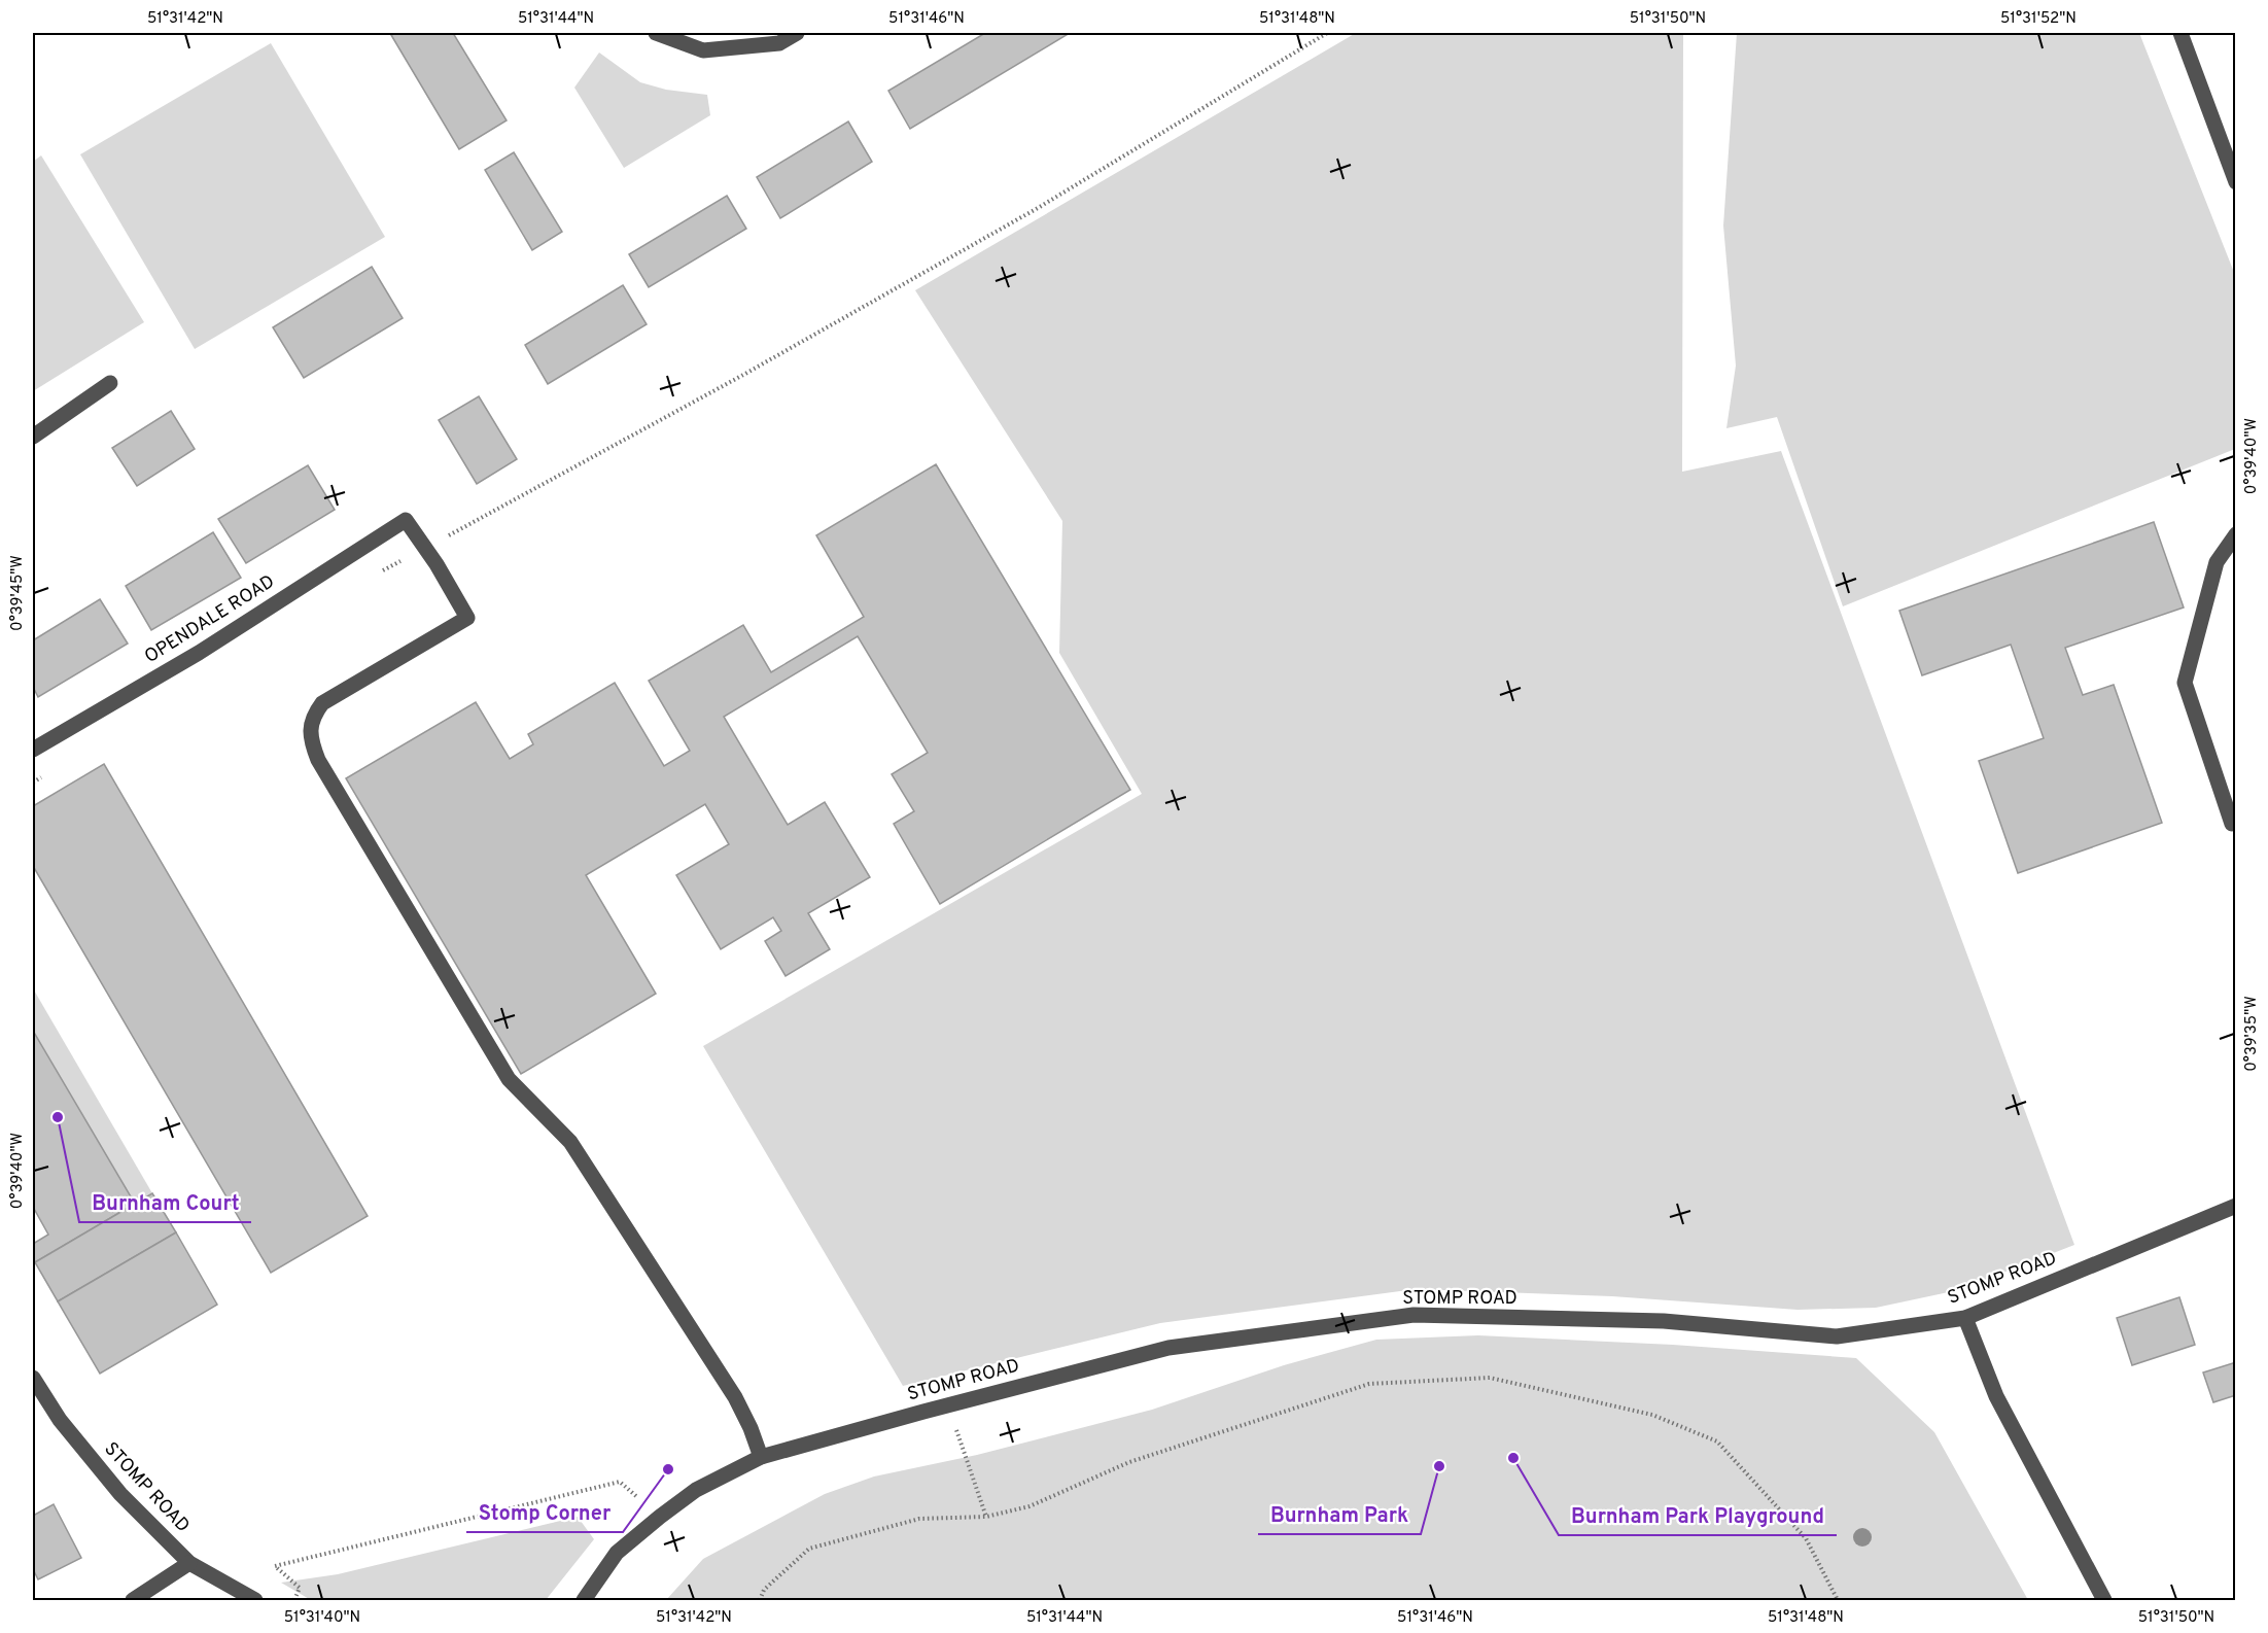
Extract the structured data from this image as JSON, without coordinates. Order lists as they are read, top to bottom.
{
  "streets": {
    "street": ["OPENDALE ROAD", "STOMP ROAD"]
  },
  "places": [
    "Burnham Court",
    "Burnham Park Playground",
    "Burnham Park",
    "Stomp Corner"
  ],
  "coordinates": [
    "51°31'42\"N",
    "51°31'44\"N",
    "51°31'46\"N",
    "51°31'48\"N",
    "51°31'50\"N",
    "51°31'52\"N",
    "0°39'40\"W",
    "0°39'45\"W",
    "0°39'35\"W",
    "51°31'40\"N"
  ]
}
